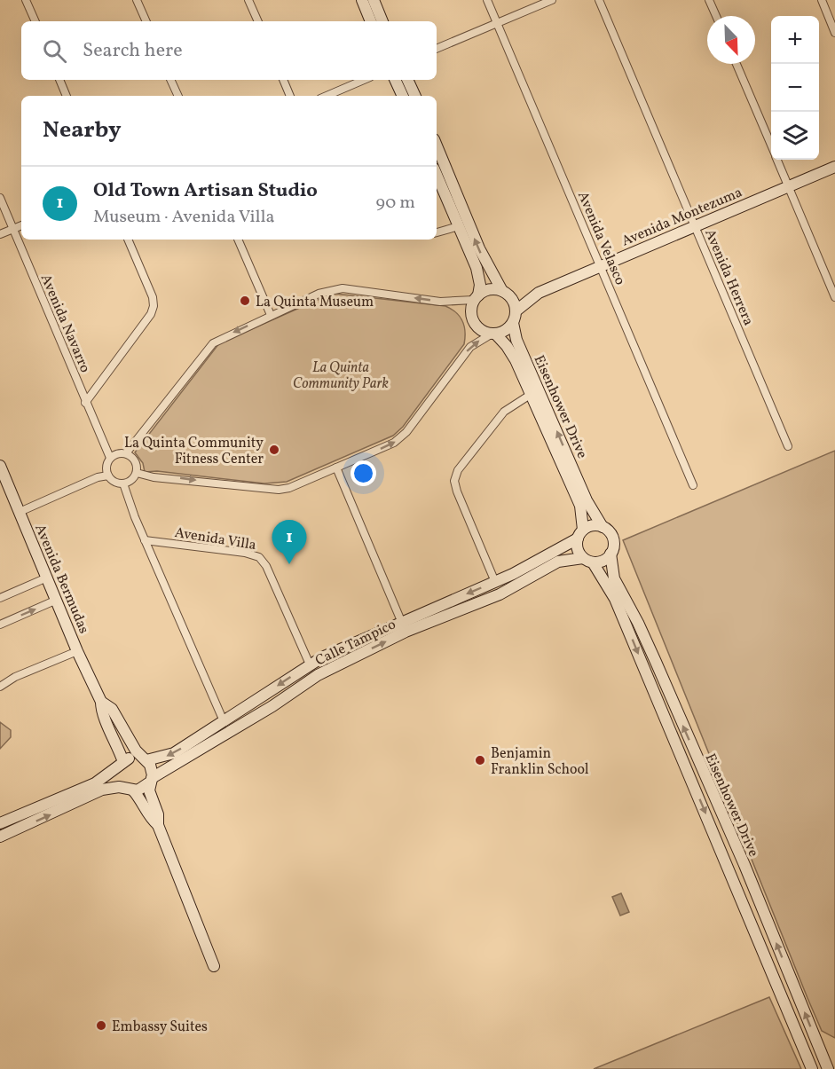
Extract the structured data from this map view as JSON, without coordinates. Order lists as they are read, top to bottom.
{
  "streets": {
    "street": [
      "Avenida Montezuma",
      "Avenida Velasco",
      "Avenida Herrera",
      "Avenida Navarro",
      "Eisenhower Drive",
      "Avenida Villa",
      "Avenida Bermudas",
      "Calle Tampico"
    ]
  },
  "crossings": [
    ["Avenida Montezuma", "Avenida Velasco"],
    ["Avenida Montezuma", "Avenida Herrera"],
    ["Avenida Montezuma", "Eisenhower Drive"],
    ["Eisenhower Drive", "Calle Tampico"],
    ["Avenida Villa", "Calle Tampico"],
    ["Avenida Bermudas", "Calle Tampico"]
  ],
  "parks": ["La Quinta Community Park"],
  "places": [
    "La Quinta Museum",
    "La Quinta Community Fitness Center",
    "Benjamin Franklin School",
    "Embassy Suites"
  ],
  "north": "bottom right",
  "page": {
    "map_buttons": ["+", "−"],
    "search": "Search here",
    "heading": "Nearby",
    "list": [
      {
        "mark": "1",
        "name": "Old Town Artisan Studio",
        "note": "Museum · Avenida Villa",
        "value": "90 m"
      }
    ],
    "pins": "1"
  }
}
